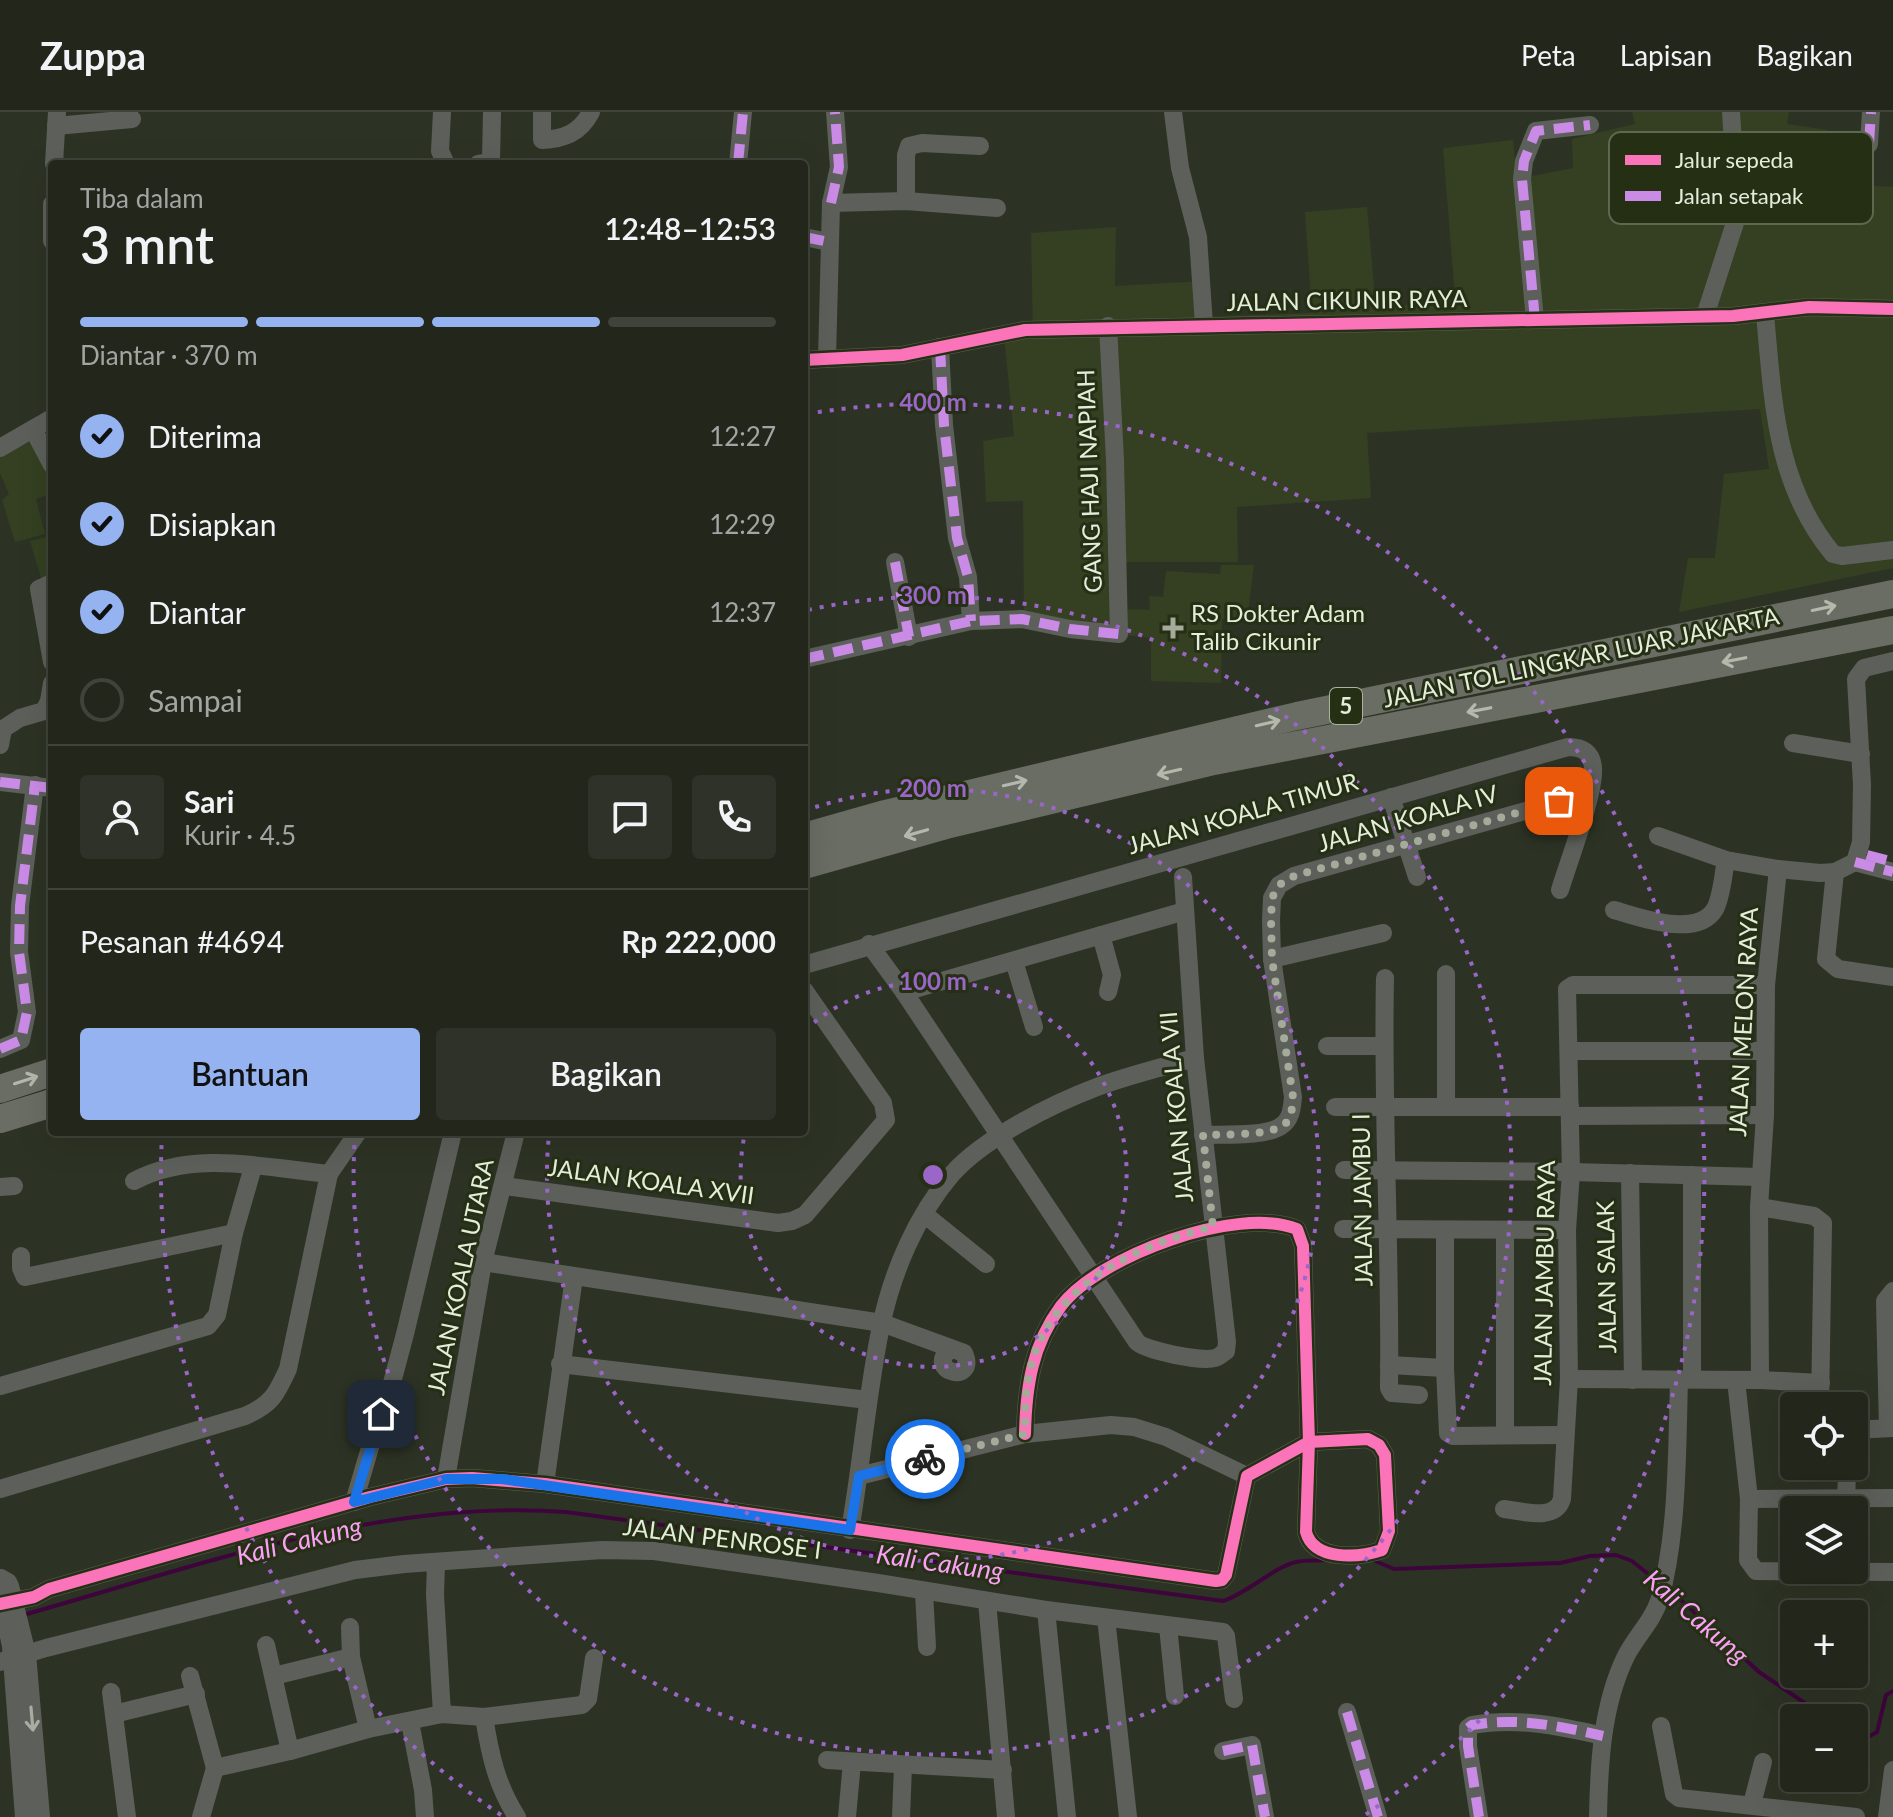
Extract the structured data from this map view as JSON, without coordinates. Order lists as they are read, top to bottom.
{
  "streets": {
    "highway": ["JALAN TOL LINGKAR LUAR JAKARTA", "5"],
    "street": [
      "JALAN CIKUNIR RAYA",
      "GANG HAJI NAPIAH",
      "JALAN KOALA TIMUR",
      "JALAN KOALA IV",
      "JALAN MELON RAYA",
      "JALAN KOALA VII",
      "JALAN KOALA XVII",
      "JALAN JAMBU I",
      "JALAN JAMBU RAYA",
      "JALAN KOALA UTARA",
      "JALAN SALAK",
      "JALAN PENROSE I"
    ]
  },
  "crossings": [
    ["JALAN CIKUNIR RAYA", "GANG HAJI NAPIAH"],
    ["JALAN KOALA TIMUR", "JALAN KOALA IV"],
    ["JALAN KOALA IV", "JALAN KOALA VII"],
    ["JALAN MELON RAYA", "JALAN JAMBU RAYA"],
    ["JALAN KOALA XVII", "JALAN KOALA UTARA"]
  ],
  "water": ["Kali Cakung"],
  "places": {
    "health": ["RS Dokter Adam Talib Cikunir"]
  },
  "legend": ["Jalur sepeda", "Jalan setapak"],
  "page": {
    "header": "Zuppa",
    "nav": ["Peta", "Lapisan", "Bagikan"],
    "heading": ["3 mnt", "Tiba dalam", "12:48–12:53"],
    "panel": [
      "Sari",
      "Kurir · 4.5",
      "Pesanan #4694",
      "Rp 222,000"
    ],
    "bar": "Diantar · 370 m",
    "list": [
      ["Diterima", "12:27"],
      ["Disiapkan", "12:29"],
      ["Diantar", "12:37"],
      "Sampai"
    ],
    "buttons": ["Bantuan", "Bagikan"],
    "map_buttons": ["+", "−"]
  },
  "rings": [
    "400 m",
    "300 m",
    "200 m",
    "100 m"
  ]
}
